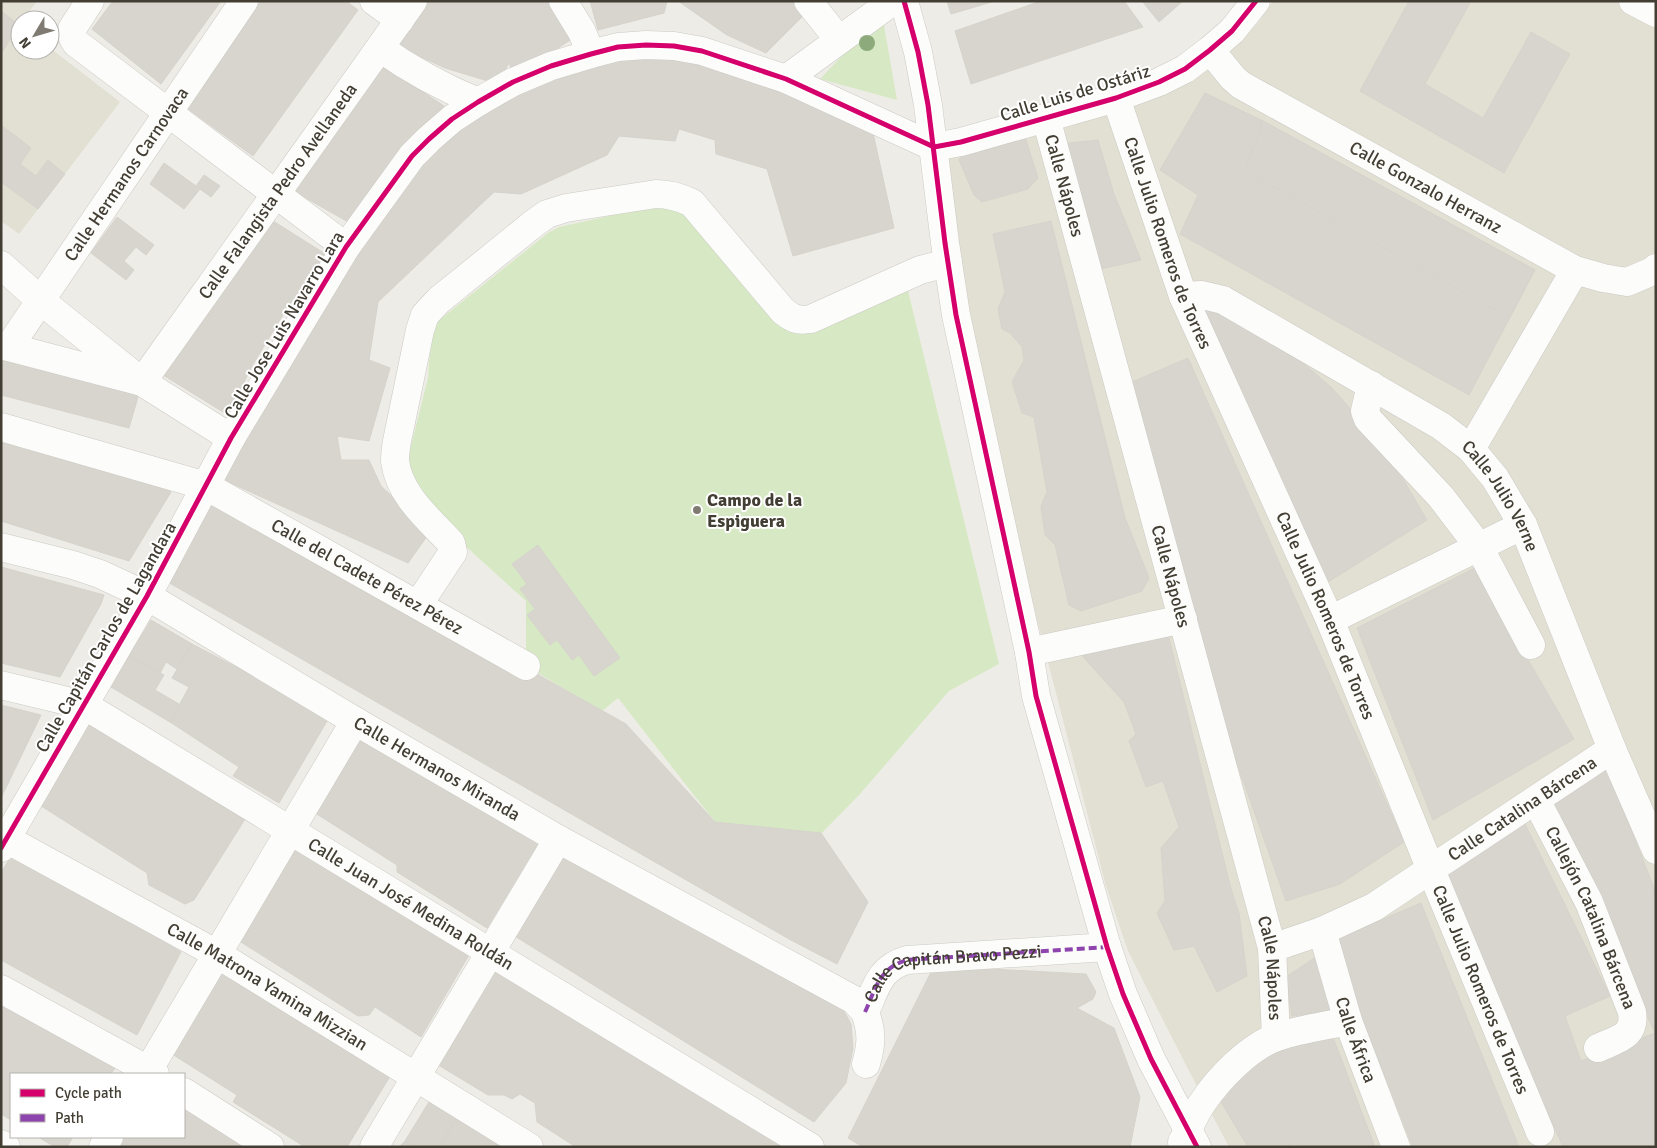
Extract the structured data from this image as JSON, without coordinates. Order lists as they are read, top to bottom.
{
  "streets": {
    "street": [
      "Calle Luis de Ostáriz",
      "Calle Hermanos Carnovaca",
      "Calle Nápoles",
      "Calle Gonzalo Herranz",
      "Calle Falangista Pedro Avellaneda",
      "Calle Julio Romeros de Torres",
      "Calle Jose Luis Navarro Lara",
      "Calle Julio Verne",
      "Calle del Cadete Pérez Pérez",
      "Calle Capitán Carlos de Lagandara",
      "Calle Hermanos Miranda",
      "Calle Catalina Bárcena",
      "Calle Juan José Medina Roldán",
      "Callejón Catalina Bárcena",
      "Calle Capitán Bravo Pezzi",
      "Calle Matrona Yamina Mizzian",
      "Calle África"
    ]
  },
  "crossings": [
    ["Calle Luis de Ostáriz", "Calle Nápoles"],
    ["Calle Luis de Ostáriz", "Calle Gonzalo Herranz"],
    ["Calle Luis de Ostáriz", "Calle Julio Romeros de Torres"],
    ["Calle Luis de Ostáriz", "Calle Jose Luis Navarro Lara"],
    ["Calle Nápoles", "Calle Catalina Bárcena"],
    ["Calle Nápoles", "Calle África"],
    ["Calle Julio Romeros de Torres", "Calle Julio Verne"],
    ["Calle Julio Romeros de Torres", "Calle Catalina Bárcena"],
    ["Calle Jose Luis Navarro Lara", "Calle Capitán Carlos de Lagandara"],
    ["Calle Julio Verne", "Calle Catalina Bárcena"],
    ["Calle del Cadete Pérez Pérez", "Calle Capitán Carlos de Lagandara"],
    ["Calle Capitán Carlos de Lagandara", "Calle Hermanos Miranda"],
    ["Calle Capitán Carlos de Lagandara", "Calle Juan José Medina Roldán"],
    ["Calle Capitán Carlos de Lagandara", "Calle Matrona Yamina Mizzian"],
    ["Calle Hermanos Miranda", "Calle Capitán Bravo Pezzi"],
    ["Calle Catalina Bárcena", "Callejón Catalina Bárcena"],
    ["Calle Catalina Bárcena", "Calle África"]
  ],
  "places": ["Campo de la Espiguera"],
  "legend": ["Cycle path", "Path"],
  "north": "bottom left"
}
